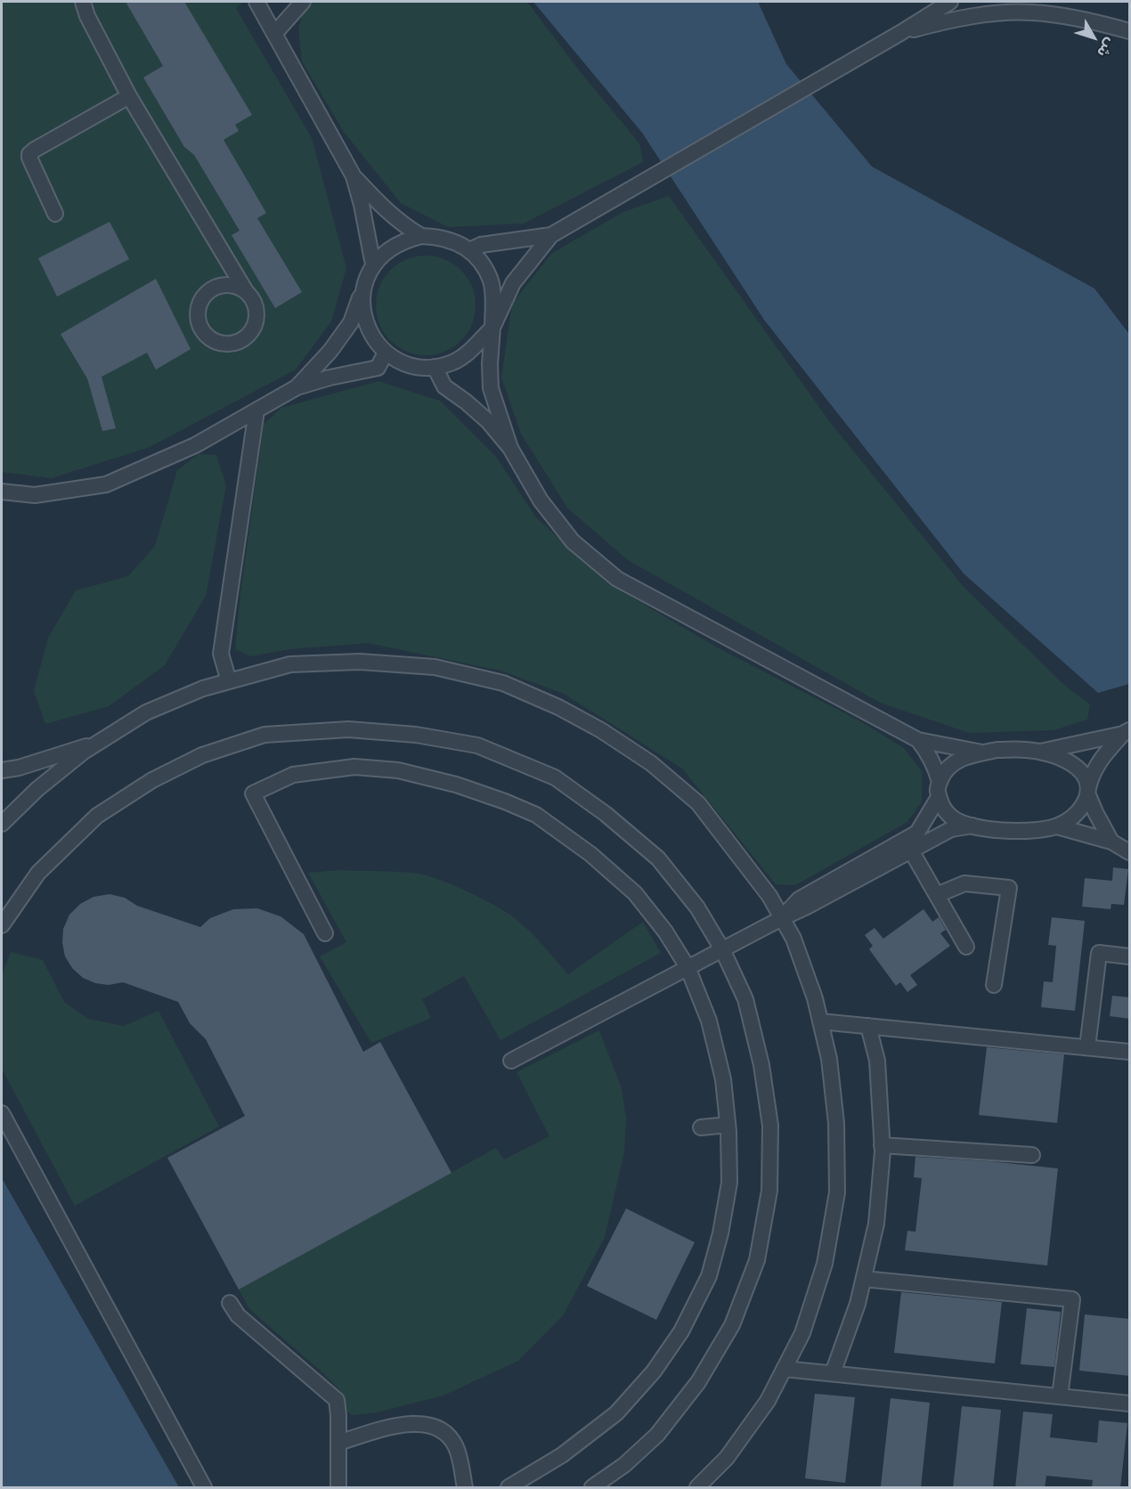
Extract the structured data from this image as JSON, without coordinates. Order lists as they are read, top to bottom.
{
  "north": "bottom right"
}
